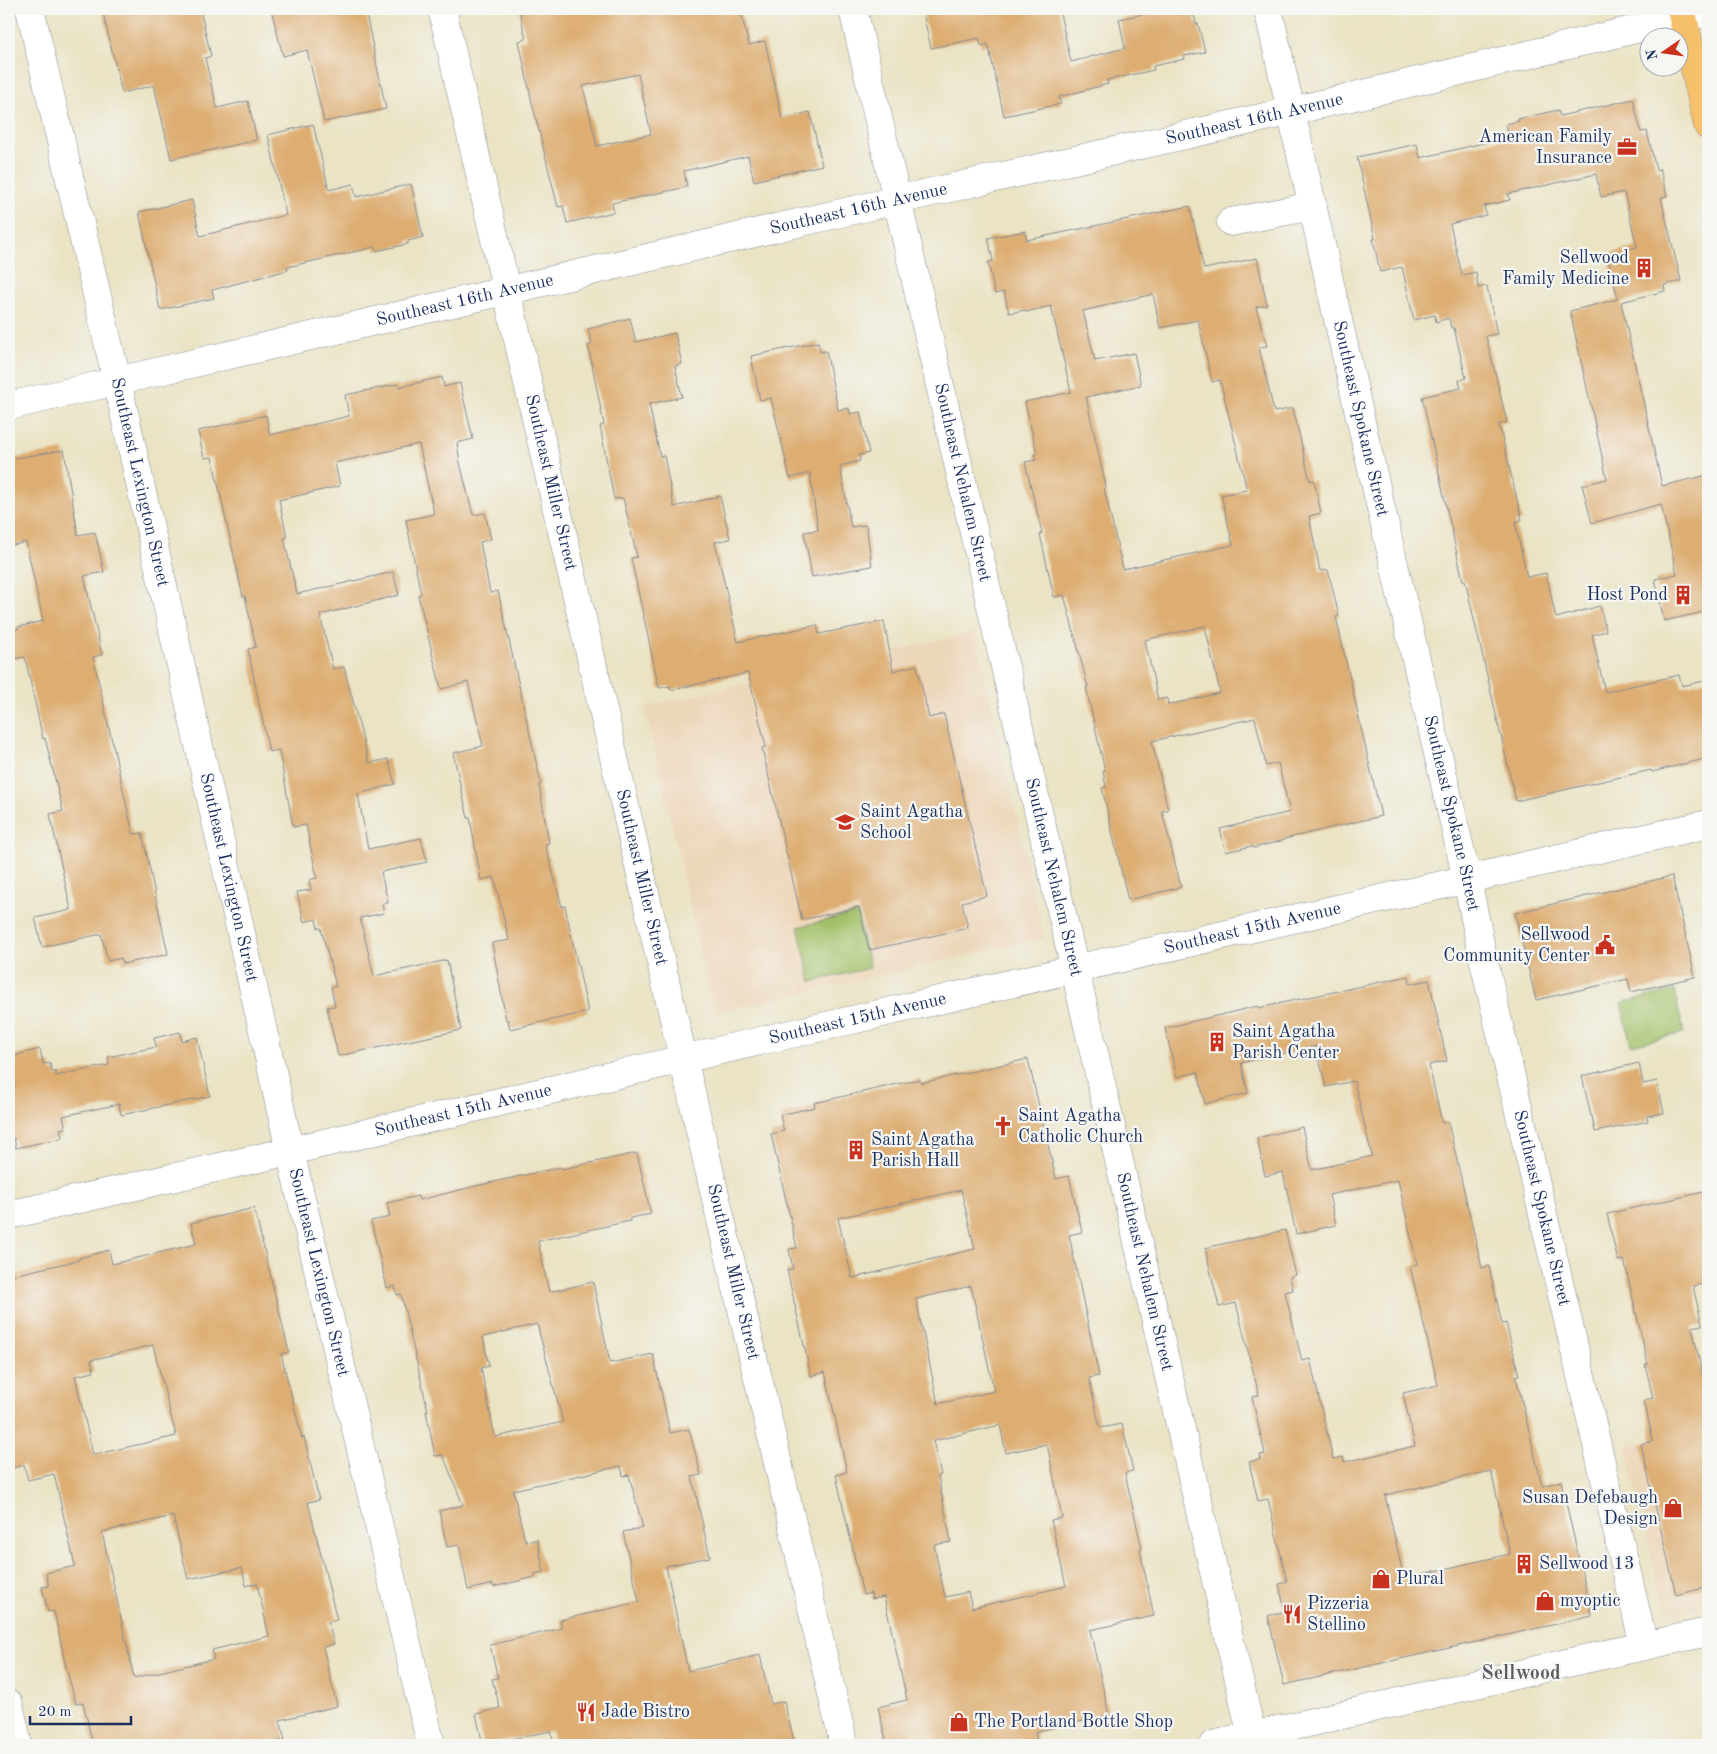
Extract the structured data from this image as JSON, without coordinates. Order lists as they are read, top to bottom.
{
  "streets": {
    "street": [
      "Southeast 16th Avenue",
      "Southeast Spokane Street",
      "Southeast Lexington Street",
      "Southeast Nehalem Street",
      "Southeast Miller Street",
      "Southeast 15th Avenue"
    ]
  },
  "crossings": [
    ["Southeast 16th Avenue", "Southeast Spokane Street"],
    ["Southeast 16th Avenue", "Southeast Lexington Street"],
    ["Southeast 16th Avenue", "Southeast Nehalem Street"],
    ["Southeast 16th Avenue", "Southeast Miller Street"],
    ["Southeast Spokane Street", "Southeast 15th Avenue"],
    ["Southeast Lexington Street", "Southeast 15th Avenue"],
    ["Southeast Nehalem Street", "Southeast 15th Avenue"],
    ["Southeast Miller Street", "Southeast 15th Avenue"]
  ],
  "districts": ["Sellwood"],
  "places": {
    "office": ["American Family Insurance"],
    "building": [
      "Sellwood Family Medicine",
      "Host Pond",
      "Saint Agatha Parish Center",
      "Saint Agatha Parish Hall",
      "Sellwood 13"
    ],
    "school or university": ["Saint Agatha School"],
    "public building": ["Sellwood Community Center"],
    "church": ["Saint Agatha Catholic Church"],
    "shop": [
      "Susan Defebaugh Design",
      "Plural",
      "myoptic",
      "The Portland Bottle Shop"
    ],
    "restaurant": ["Pizzeria Stellino", "Jade Bistro"]
  },
  "scale_bar": "20 m",
  "north": "left"
}
